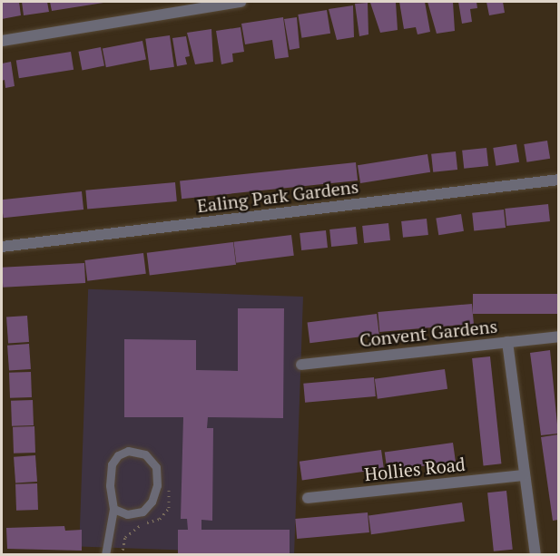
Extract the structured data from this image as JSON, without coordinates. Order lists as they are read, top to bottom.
{
  "streets": {
    "street": ["Ealing Park Gardens", "Convent Gardens", "Hollies Road"]
  }
}
